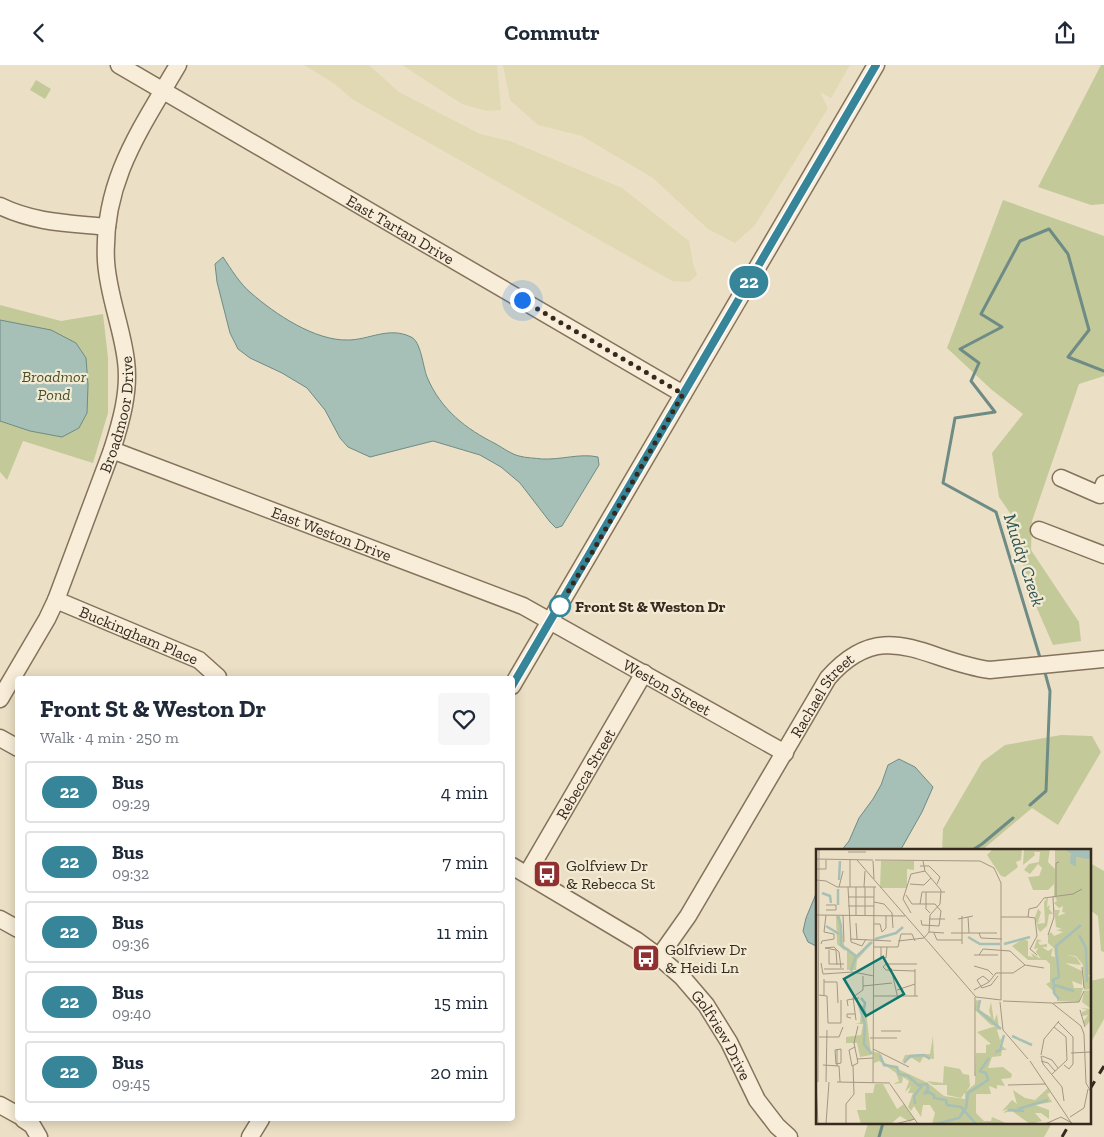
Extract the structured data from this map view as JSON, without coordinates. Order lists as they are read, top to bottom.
{
  "streets": {
    "street": [
      "East Tartan Drive",
      "Broadmoor Drive",
      "East Weston Drive",
      "Buckingham Place",
      "Weston Street",
      "Rachael Street",
      "Rebecca Street",
      "Golfview Drive"
    ]
  },
  "crossings": [
    ["East Tartan Drive", "Broadmoor Drive"],
    ["Broadmoor Drive", "East Weston Drive"],
    ["Broadmoor Drive", "Buckingham Place"],
    ["East Weston Drive", "Weston Street"],
    ["Weston Street", "Rachael Street"],
    ["Weston Street", "Rebecca Street"],
    ["Rachael Street", "Golfview Drive"],
    ["Rebecca Street", "Golfview Drive"]
  ],
  "water": ["Muddy Creek"],
  "parks": ["Broadmor Pond"],
  "places": {
    "other": ["Front St & Weston Dr"],
    "bus stop": ["Golfview Dr & Rebecca St", "Golfview Dr & Heidi Ln"]
  },
  "lines": ["bus line 22"],
  "page": {
    "header": "Commutr",
    "on_map": "22",
    "heading": ["Front St & Weston Dr", "Walk · 4 min · 250 m"],
    "list": [
      {
        "mark": "22",
        "name": "Bus",
        "note": "09:29",
        "value": "4 min"
      },
      {
        "mark": "22",
        "name": "Bus",
        "note": "09:32",
        "value": "7 min"
      },
      {
        "mark": "22",
        "name": "Bus",
        "note": "09:36",
        "value": "11 min"
      },
      {
        "mark": "22",
        "name": "Bus",
        "note": "09:40",
        "value": "15 min"
      },
      {
        "mark": "22",
        "name": "Bus",
        "note": "09:45",
        "value": "20 min"
      }
    ]
  }
}
